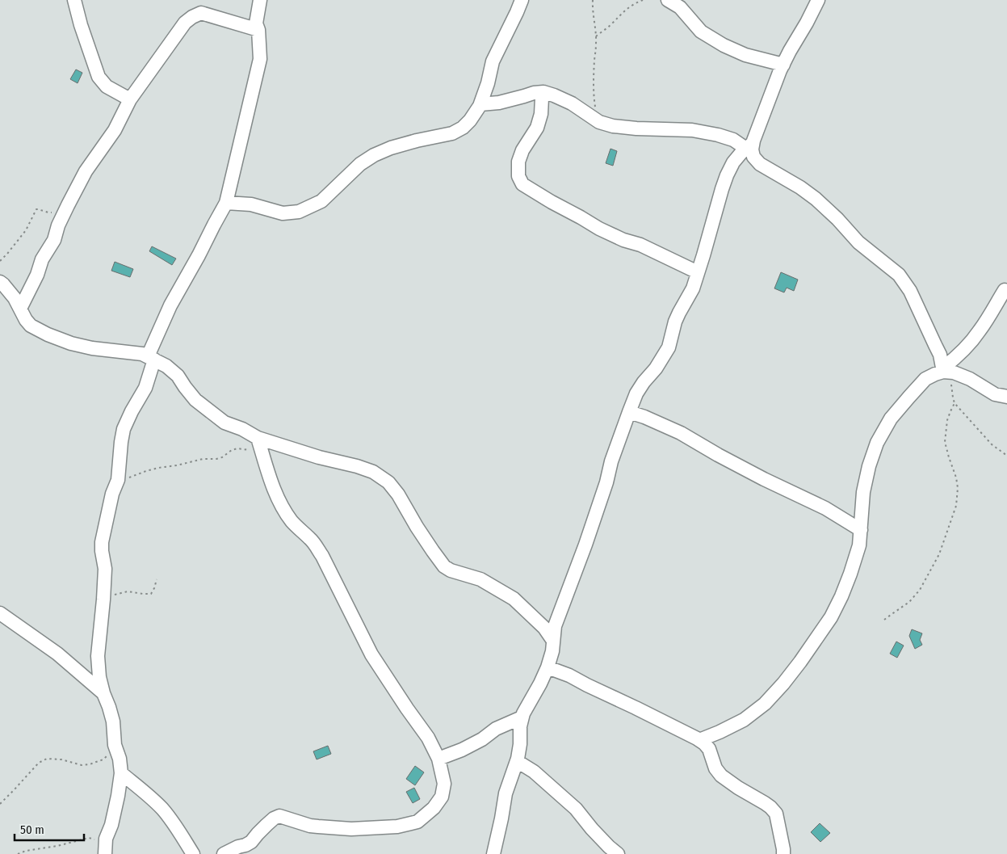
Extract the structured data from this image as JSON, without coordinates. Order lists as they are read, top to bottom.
{
  "scale_bar": "50 m"
}
